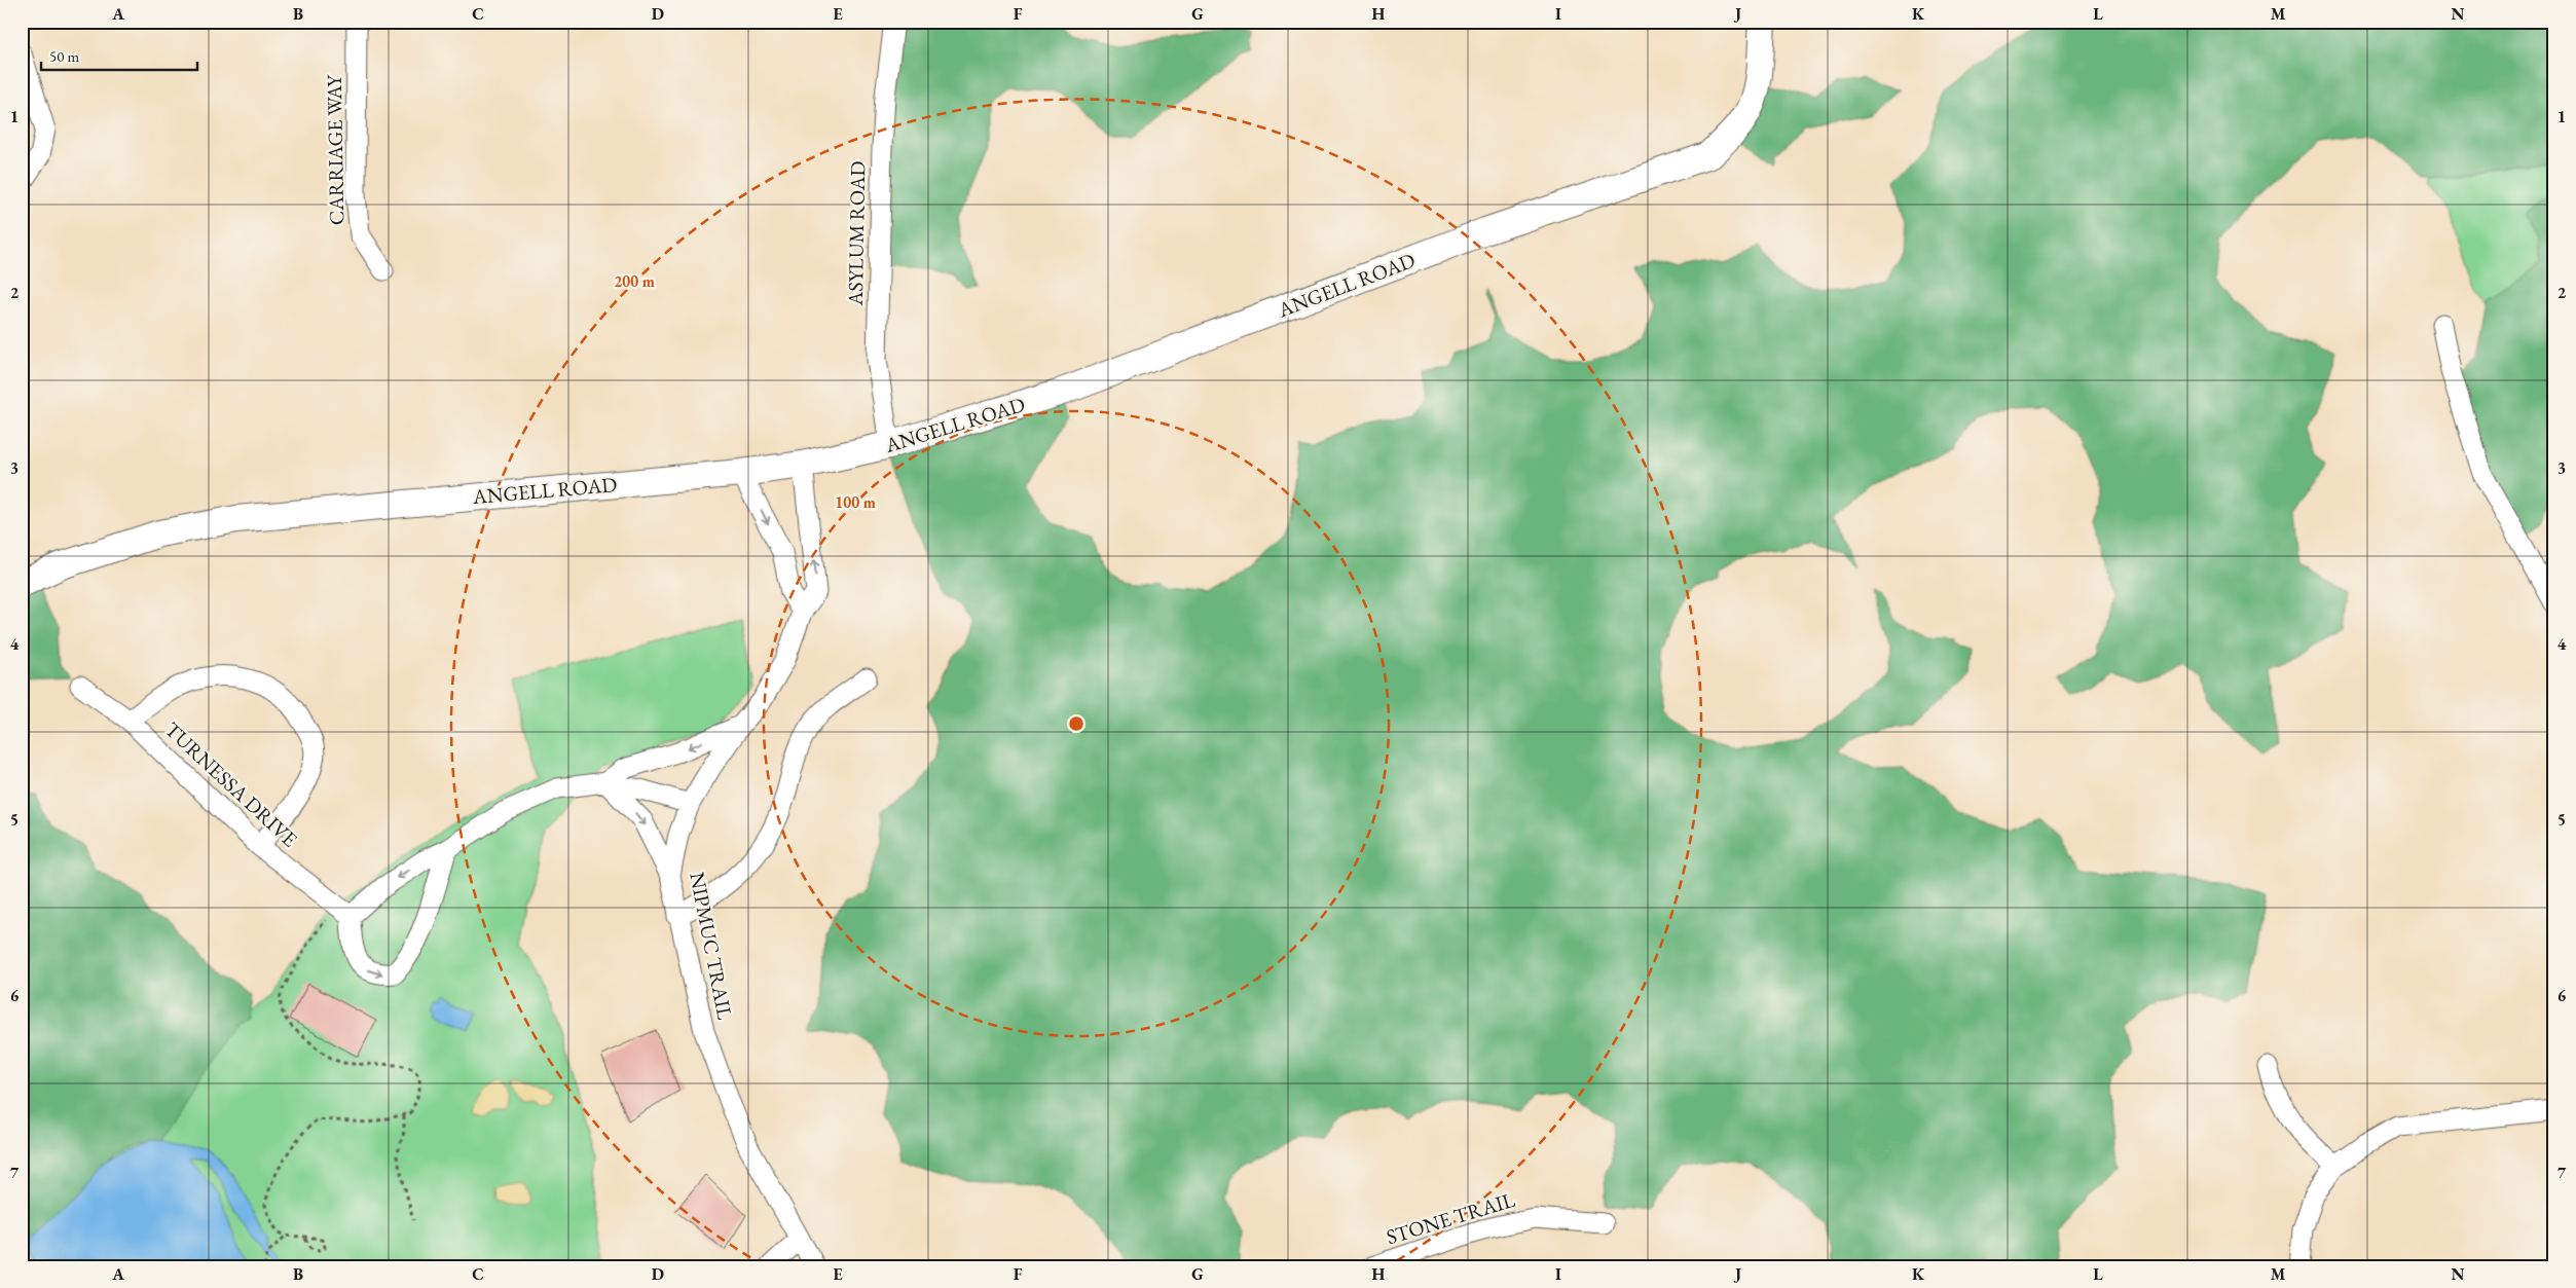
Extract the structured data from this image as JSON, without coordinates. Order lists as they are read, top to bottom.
{
  "streets": {
    "street": [
      "CARRIAGE WAY",
      "ASYLUM ROAD",
      "ANGELL ROAD",
      "TURNESSA DRIVE",
      "NIPMUC TRAIL",
      "STONE TRAIL"
    ]
  },
  "crossings": [
    ["ASYLUM ROAD", "ANGELL ROAD"],
    ["ANGELL ROAD", "NIPMUC TRAIL"]
  ],
  "scale_bar": "50 m",
  "grid": {
    "columns": [
      "A",
      "B",
      "C",
      "D",
      "E",
      "F",
      "G",
      "H",
      "I",
      "J",
      "K",
      "L",
      "M",
      "N"
    ],
    "rows": [
      "1",
      "2",
      "3",
      "4",
      "5",
      "6",
      "7"
    ]
  },
  "rings": ["200 m", "100 m"]
}
